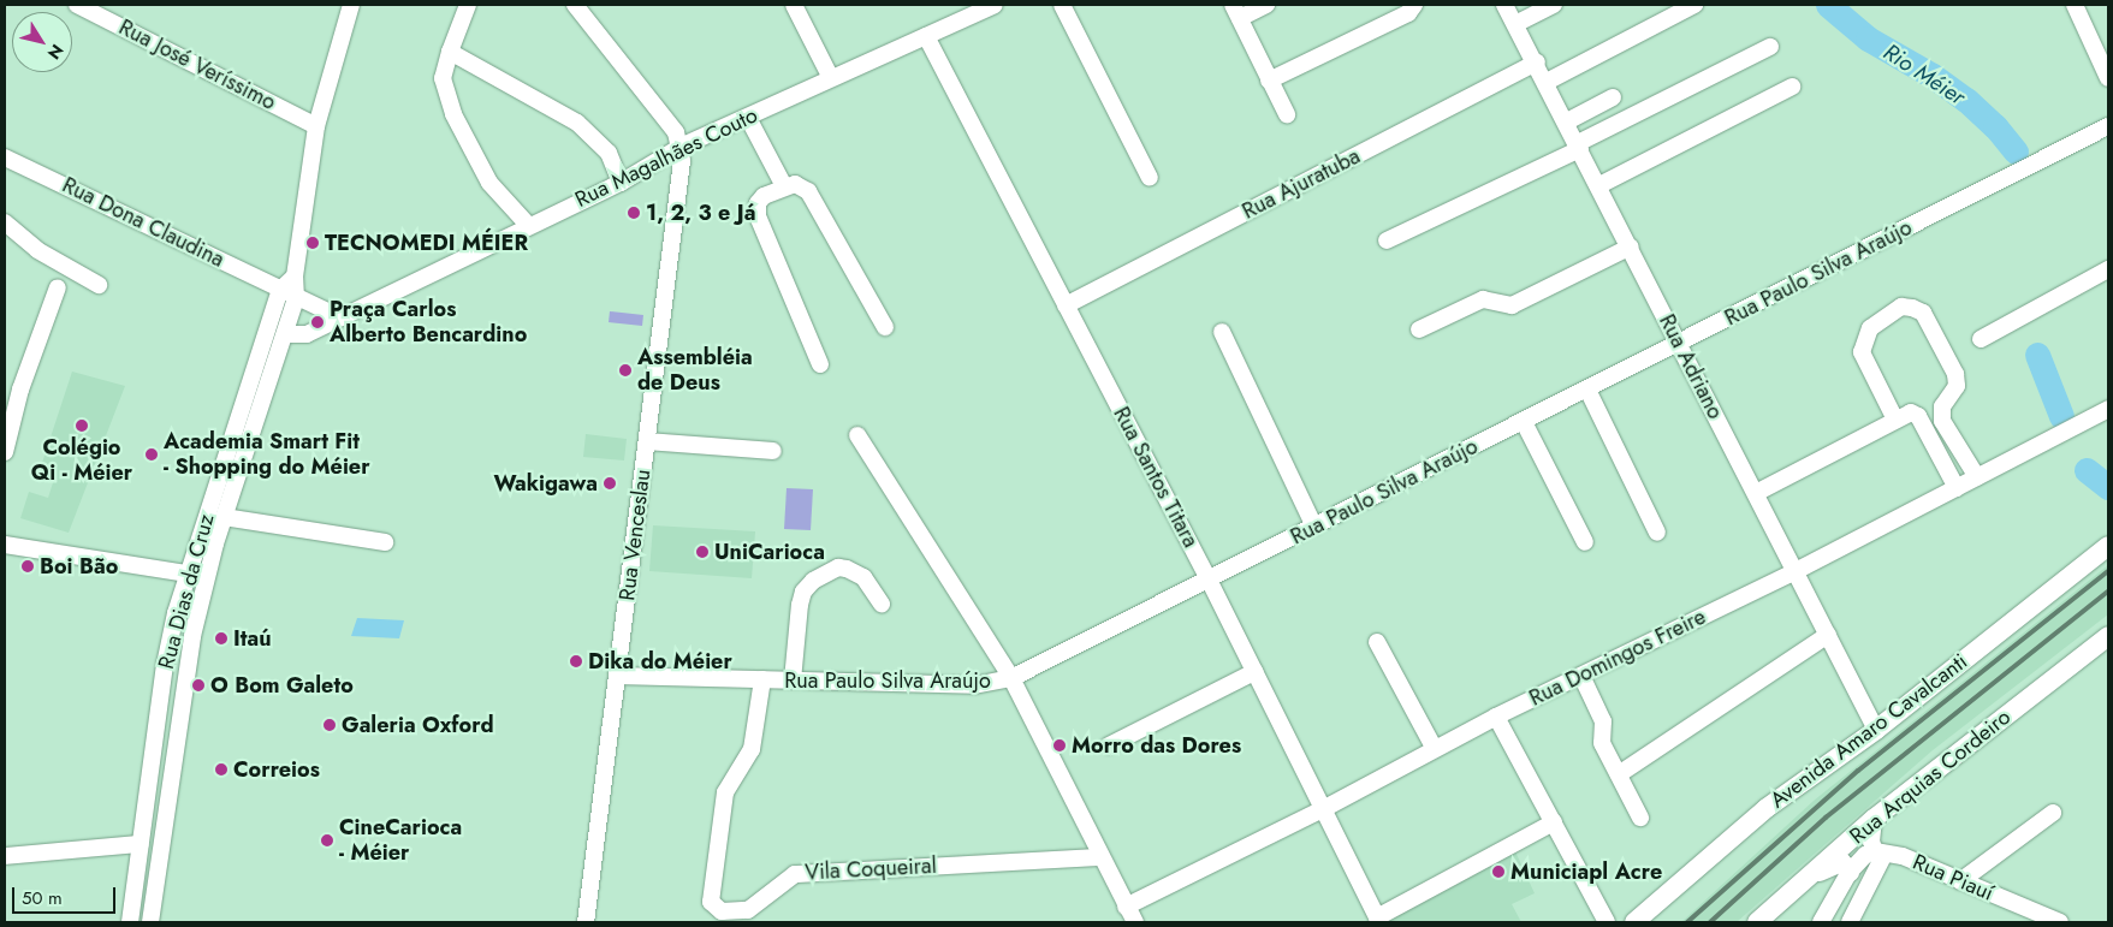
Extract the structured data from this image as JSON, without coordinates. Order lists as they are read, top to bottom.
{
  "streets": {
    "main road": ["Avenida Amaro Cavalcanti", "Rua Arquias Cordeiro"],
    "street": [
      "Rua José Veríssimo",
      "Rua Magalhães Couto",
      "Rua Ajuratuba",
      "Rua Dona Claudina",
      "Rua Paulo Silva Araújo",
      "Rua Adriano",
      "Rua Santos Titara",
      "Rua Venceslau",
      "Rua Dias da Cruz",
      "Rua Domingos Freire",
      "Vila Coqueiral",
      "Rua Piauí"
    ]
  },
  "crossings": [
    ["Rua José Veríssimo", "Rua Dias da Cruz"],
    ["Rua Magalhães Couto", "Rua Santos Titara"],
    ["Rua Magalhães Couto", "Rua Venceslau"],
    ["Rua Magalhães Couto", "Rua Dias da Cruz"],
    ["Rua Ajuratuba", "Rua Adriano"],
    ["Rua Ajuratuba", "Rua Santos Titara"],
    ["Rua Dona Claudina", "Rua Dias da Cruz"],
    ["Rua Paulo Silva Araújo", "Rua Adriano"],
    ["Rua Paulo Silva Araújo", "Rua Santos Titara"],
    ["Rua Paulo Silva Araújo", "Rua Venceslau"],
    ["Rua Paulo Silva Araújo", "Vila Coqueiral"],
    ["Rua Adriano", "Rua Domingos Freire"],
    ["Rua Adriano", "Avenida Amaro Cavalcanti"],
    ["Rua Santos Titara", "Rua Domingos Freire"]
  ],
  "water": ["Rio Méier"],
  "places": [
    "1, 2, 3 e Já",
    "TECNOMEDI MÉIER",
    "Praça Carlos Alberto Bencardino",
    "Assembléia de Deus",
    "Colégio Qi - Méier",
    "Academia Smart Fit - Shopping do Méier",
    "Wakigawa",
    "UniCarioca",
    "Boi Bão",
    "Itaú",
    "Dika do Méier",
    "O Bom Galeto",
    "Galeria Oxford",
    "Morro das Dores",
    "Correios",
    "CineCarioca - Méier",
    "Municiapl Acre"
  ],
  "scale_bar": "50 m",
  "north": "bottom right"
}
